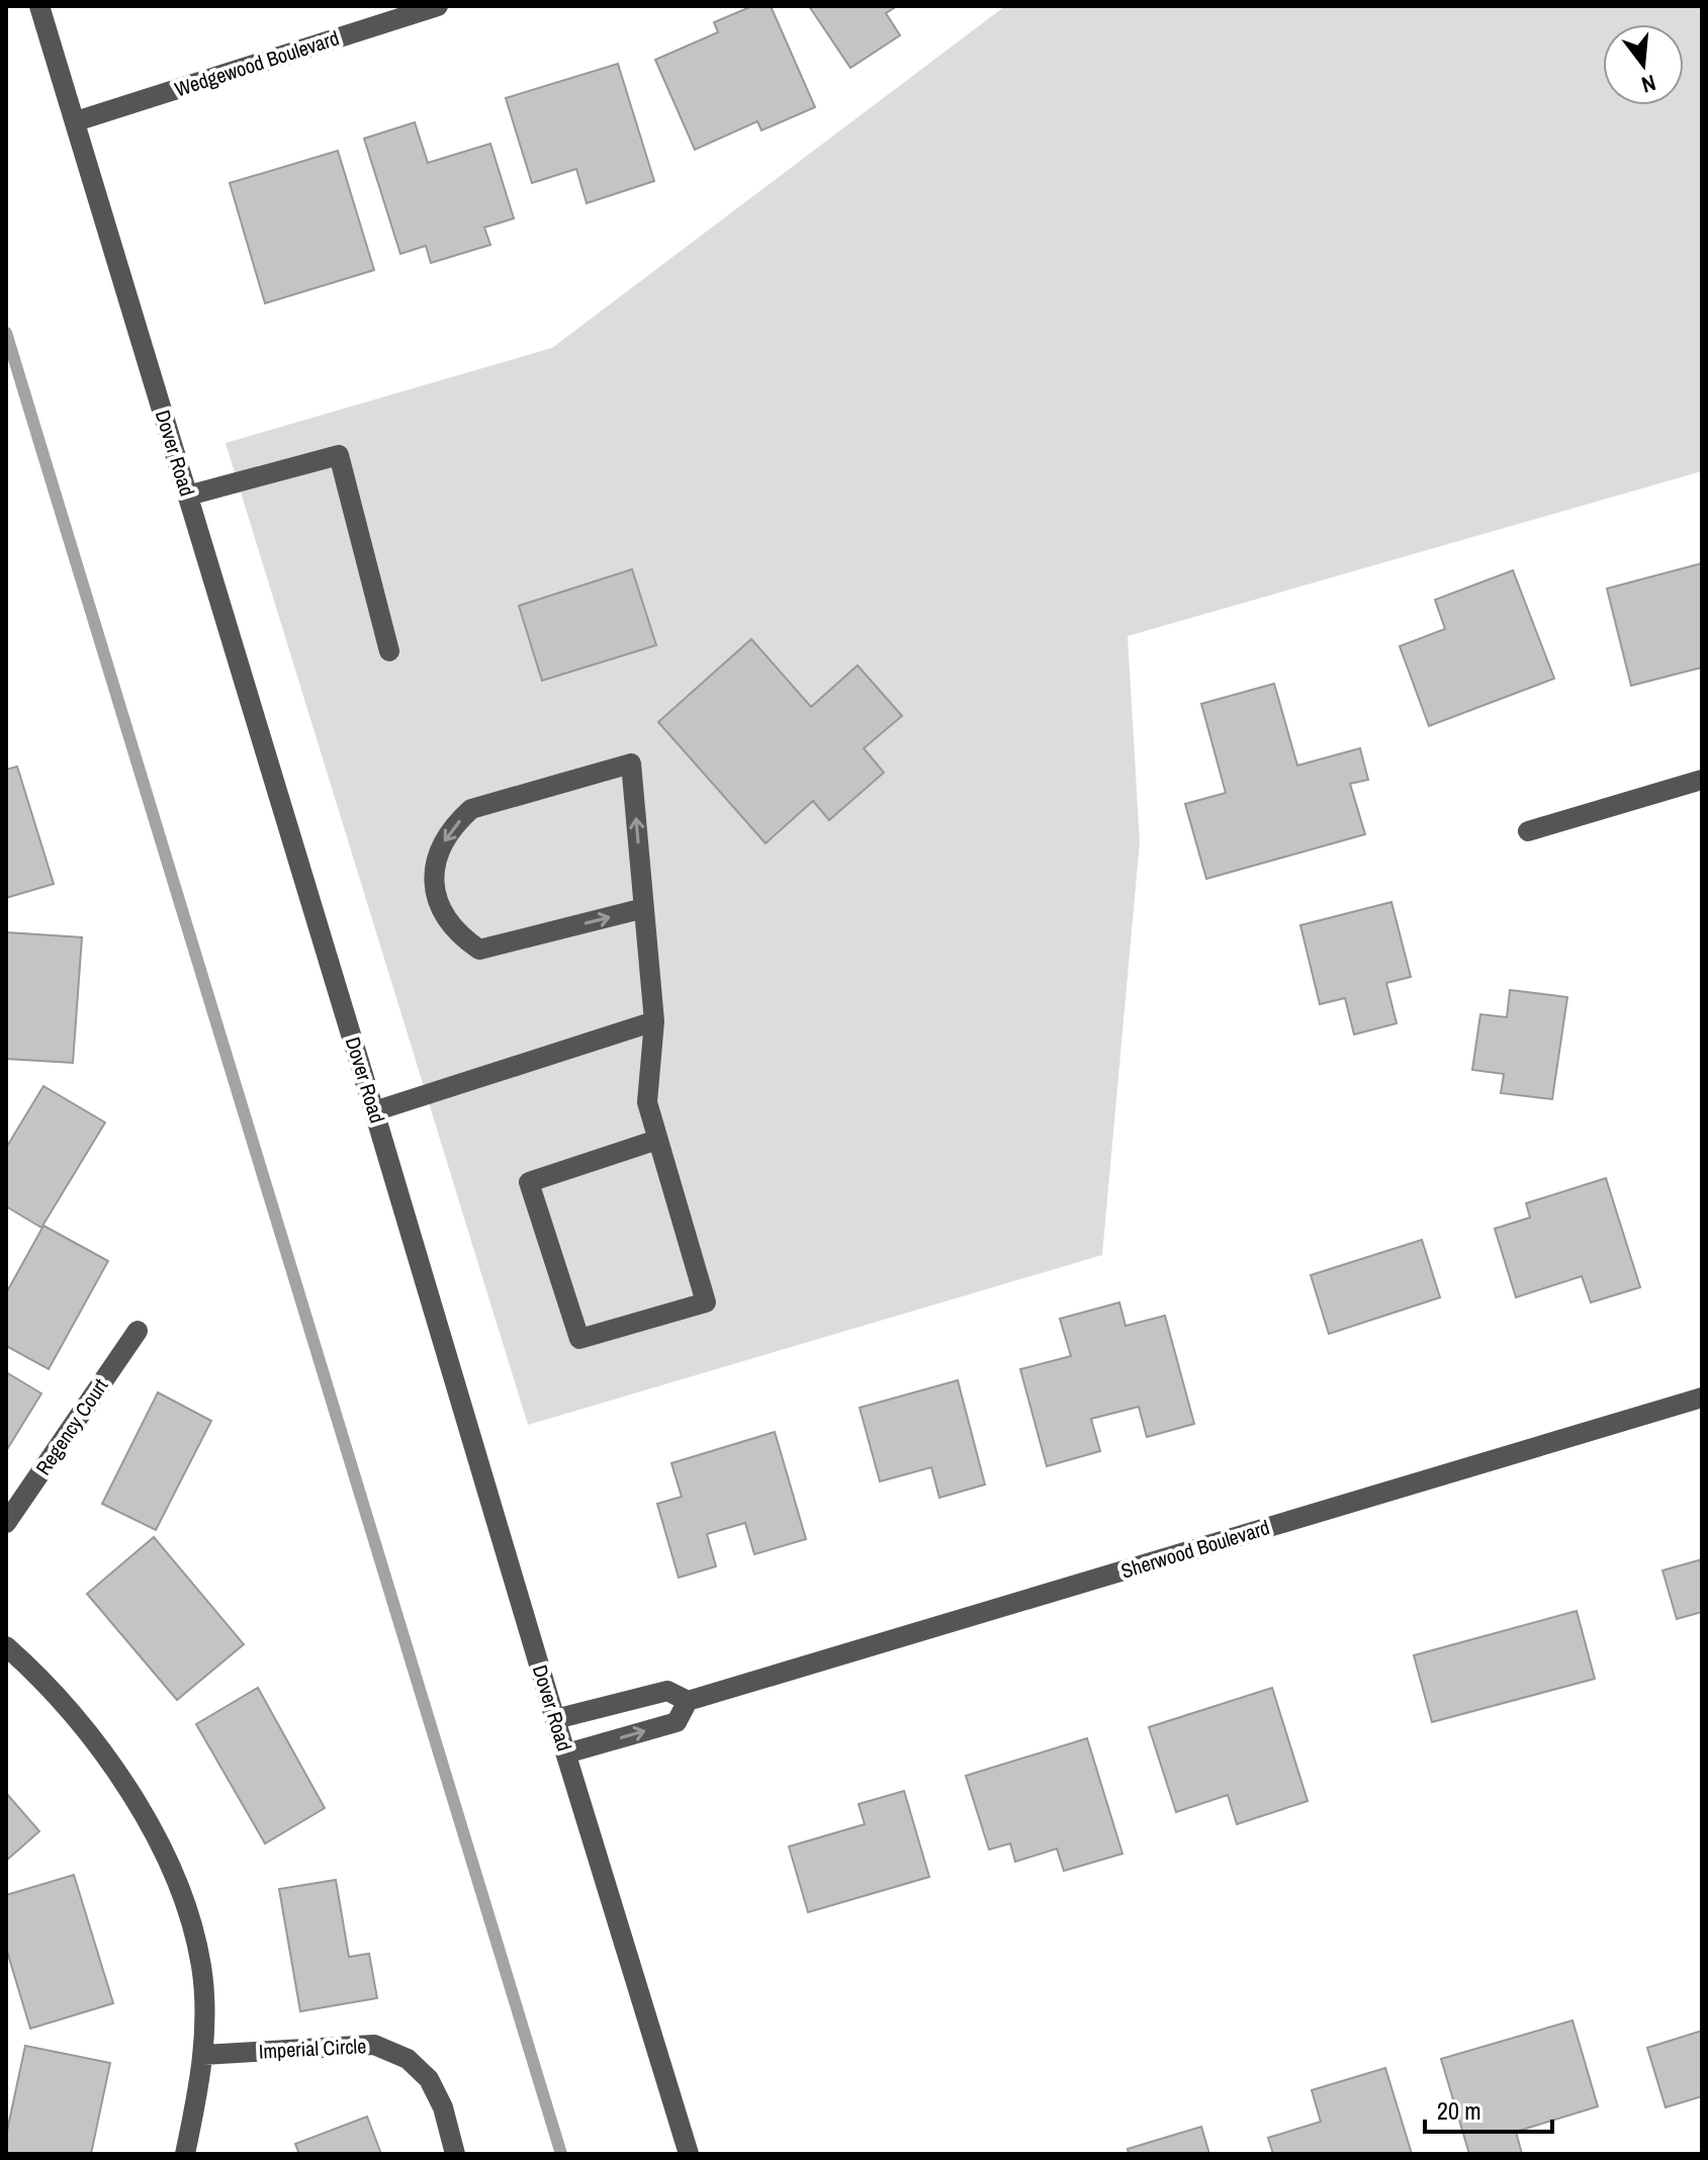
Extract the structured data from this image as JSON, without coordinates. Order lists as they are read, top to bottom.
{
  "streets": {
    "street": [
      "Wedgewood Boulevard",
      "Dover Road",
      "Regency Court",
      "Sherwood Boulevard",
      "Imperial Circle"
    ]
  },
  "crossings": [
    ["Wedgewood Boulevard", "Dover Road"],
    ["Dover Road", "Sherwood Boulevard"]
  ],
  "scale_bar": "20 m",
  "north": "bottom"
}
